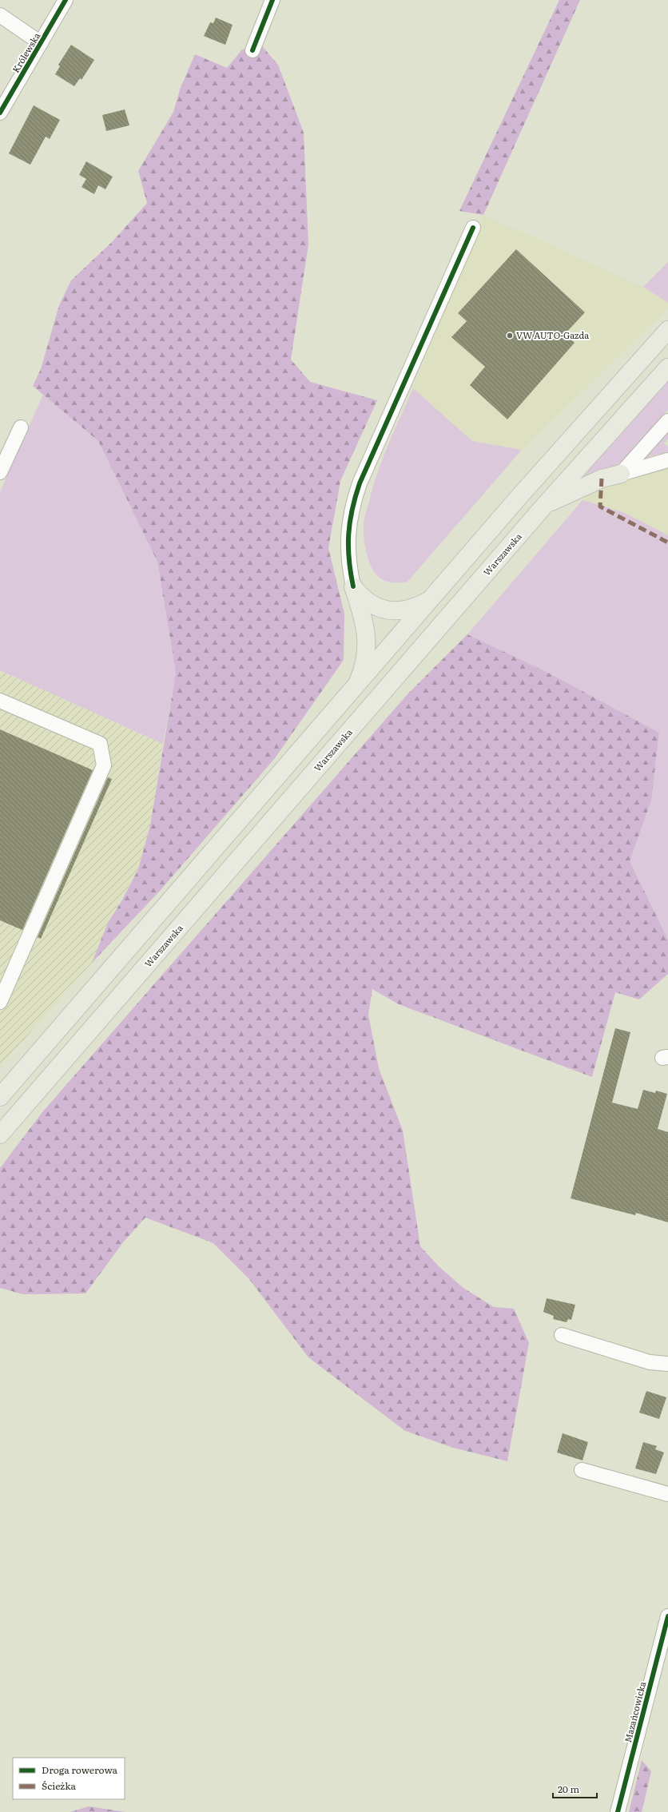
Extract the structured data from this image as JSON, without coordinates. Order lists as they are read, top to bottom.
{
  "streets": {
    "main road": ["Warszawska"],
    "street": ["Królewska", "Mazańcowicka"]
  },
  "places": ["VW AUTO-Gazda"],
  "legend": ["Droga rowerowa", "Ścieżka"],
  "scale_bar": "20 m"
}
